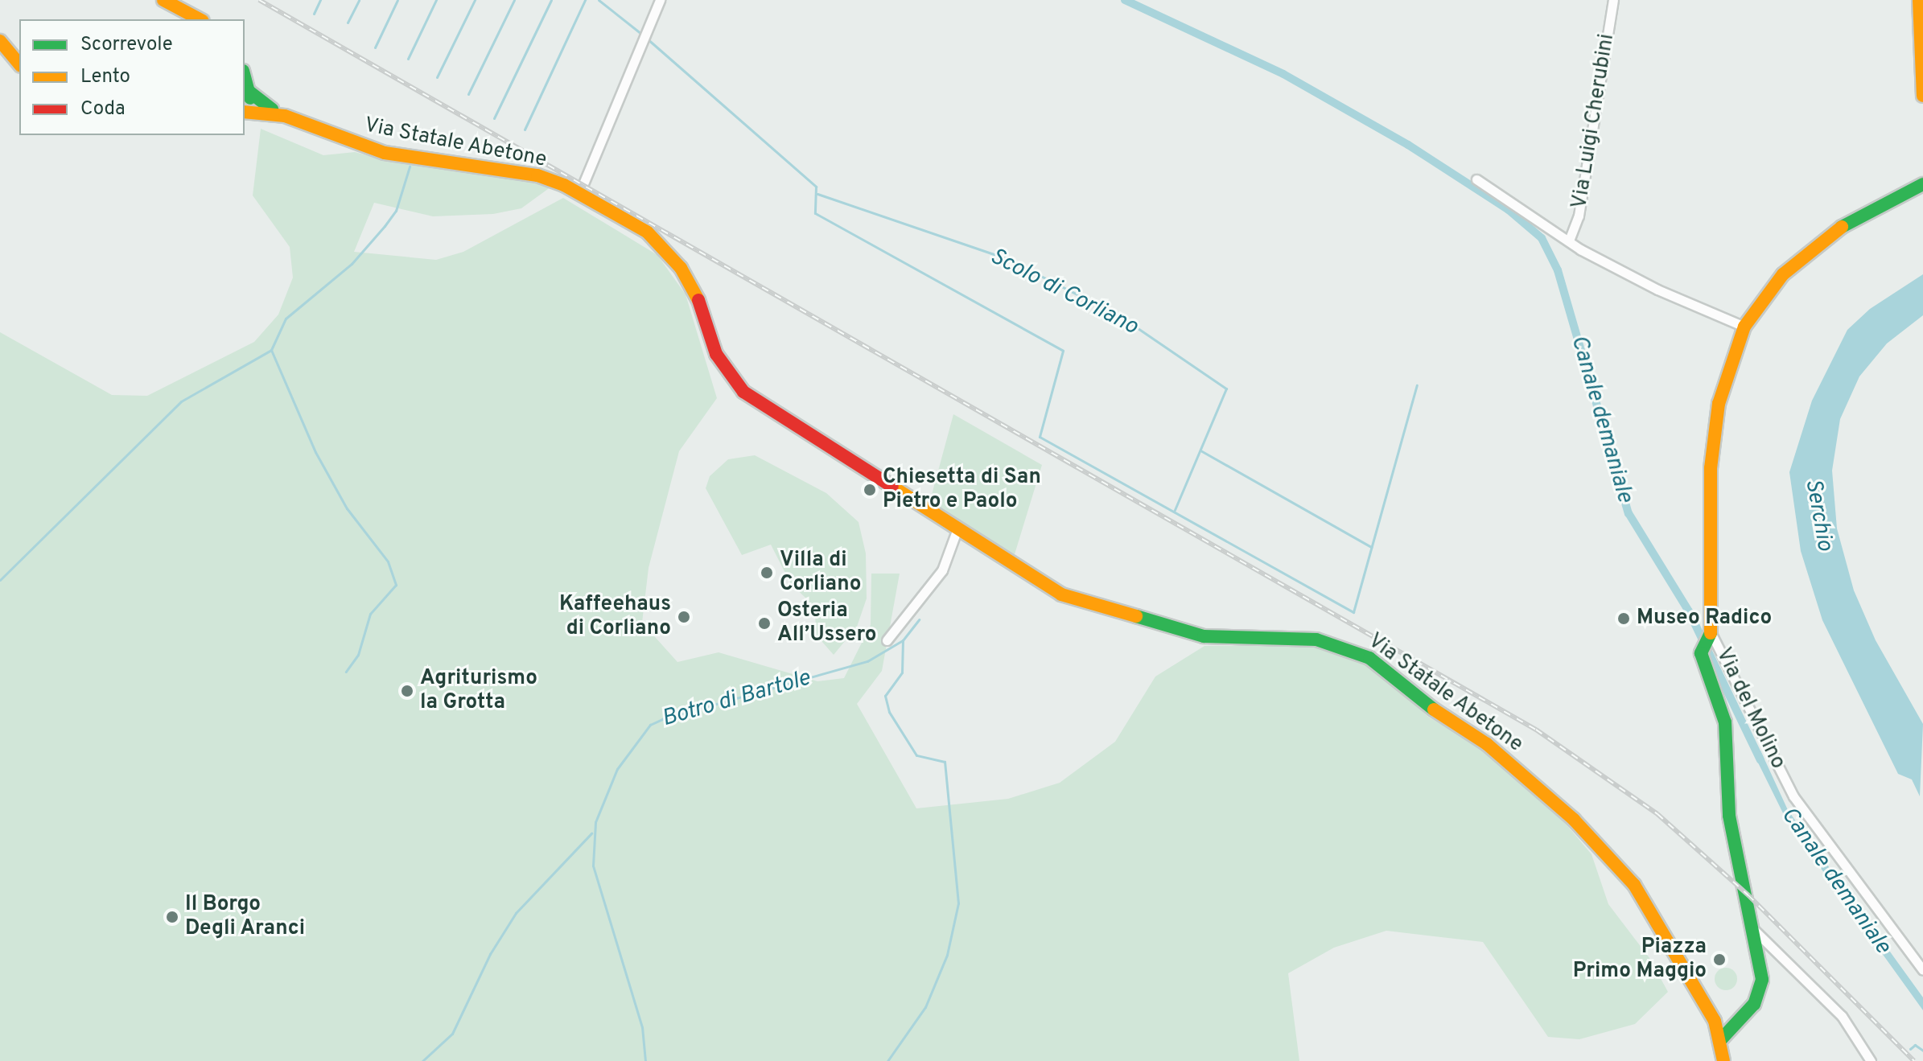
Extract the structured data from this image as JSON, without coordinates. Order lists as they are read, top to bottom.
{
  "streets": {
    "main road": ["Via Statale Abetone"],
    "street": ["Via Luigi Cherubini", "Via del Molino"]
  },
  "water": [
    "Scolo di Corliano",
    "Canale demaniale",
    "Serchio",
    "Botro di Bartole"
  ],
  "places": [
    "Chiesetta di San Pietro e Paolo",
    "Villa di Corliano",
    "Kaffeehaus di Corliano",
    "Museo Radico",
    "Osteria All’Ussero",
    "Agriturismo la Grotta",
    "Il Borgo Degli Aranci",
    "Piazza Primo Maggio"
  ],
  "legend": ["Scorrevole", "Lento", "Coda"]
}
